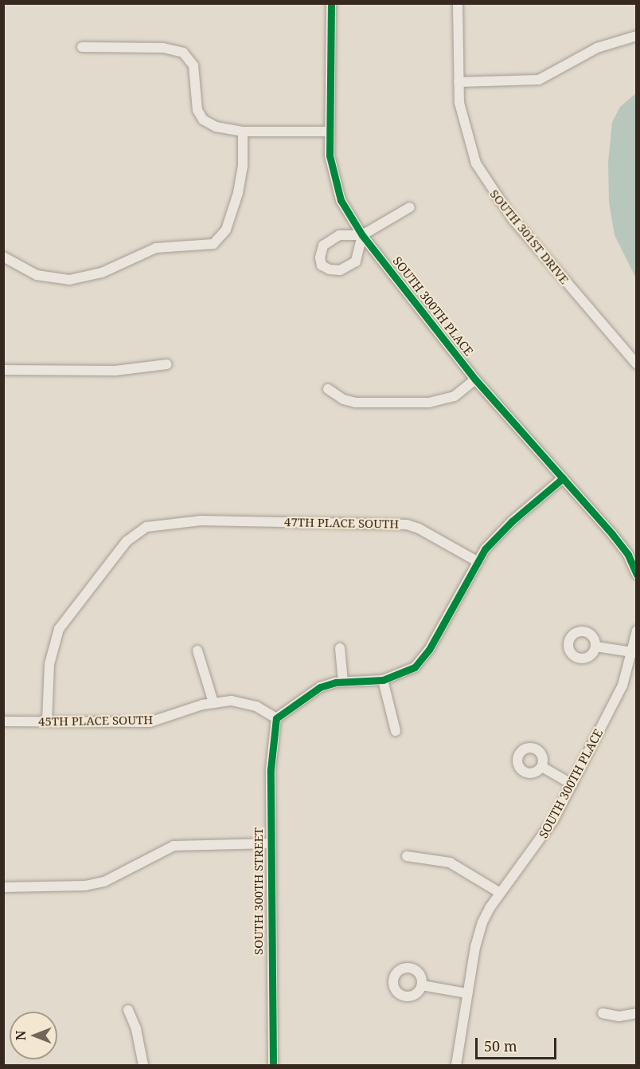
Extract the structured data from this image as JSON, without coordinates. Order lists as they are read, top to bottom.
{
  "streets": {
    "street": [
      "SOUTH 301ST DRIVE",
      "SOUTH 300TH PLACE",
      "47TH PLACE SOUTH",
      "45TH PLACE SOUTH",
      "SOUTH 300TH STREET"
    ]
  },
  "crossings": [
    ["47TH PLACE SOUTH", "45TH PLACE SOUTH"],
    ["45TH PLACE SOUTH", "SOUTH 300TH STREET"]
  ],
  "scale_bar": "50 m",
  "north": "left"
}
